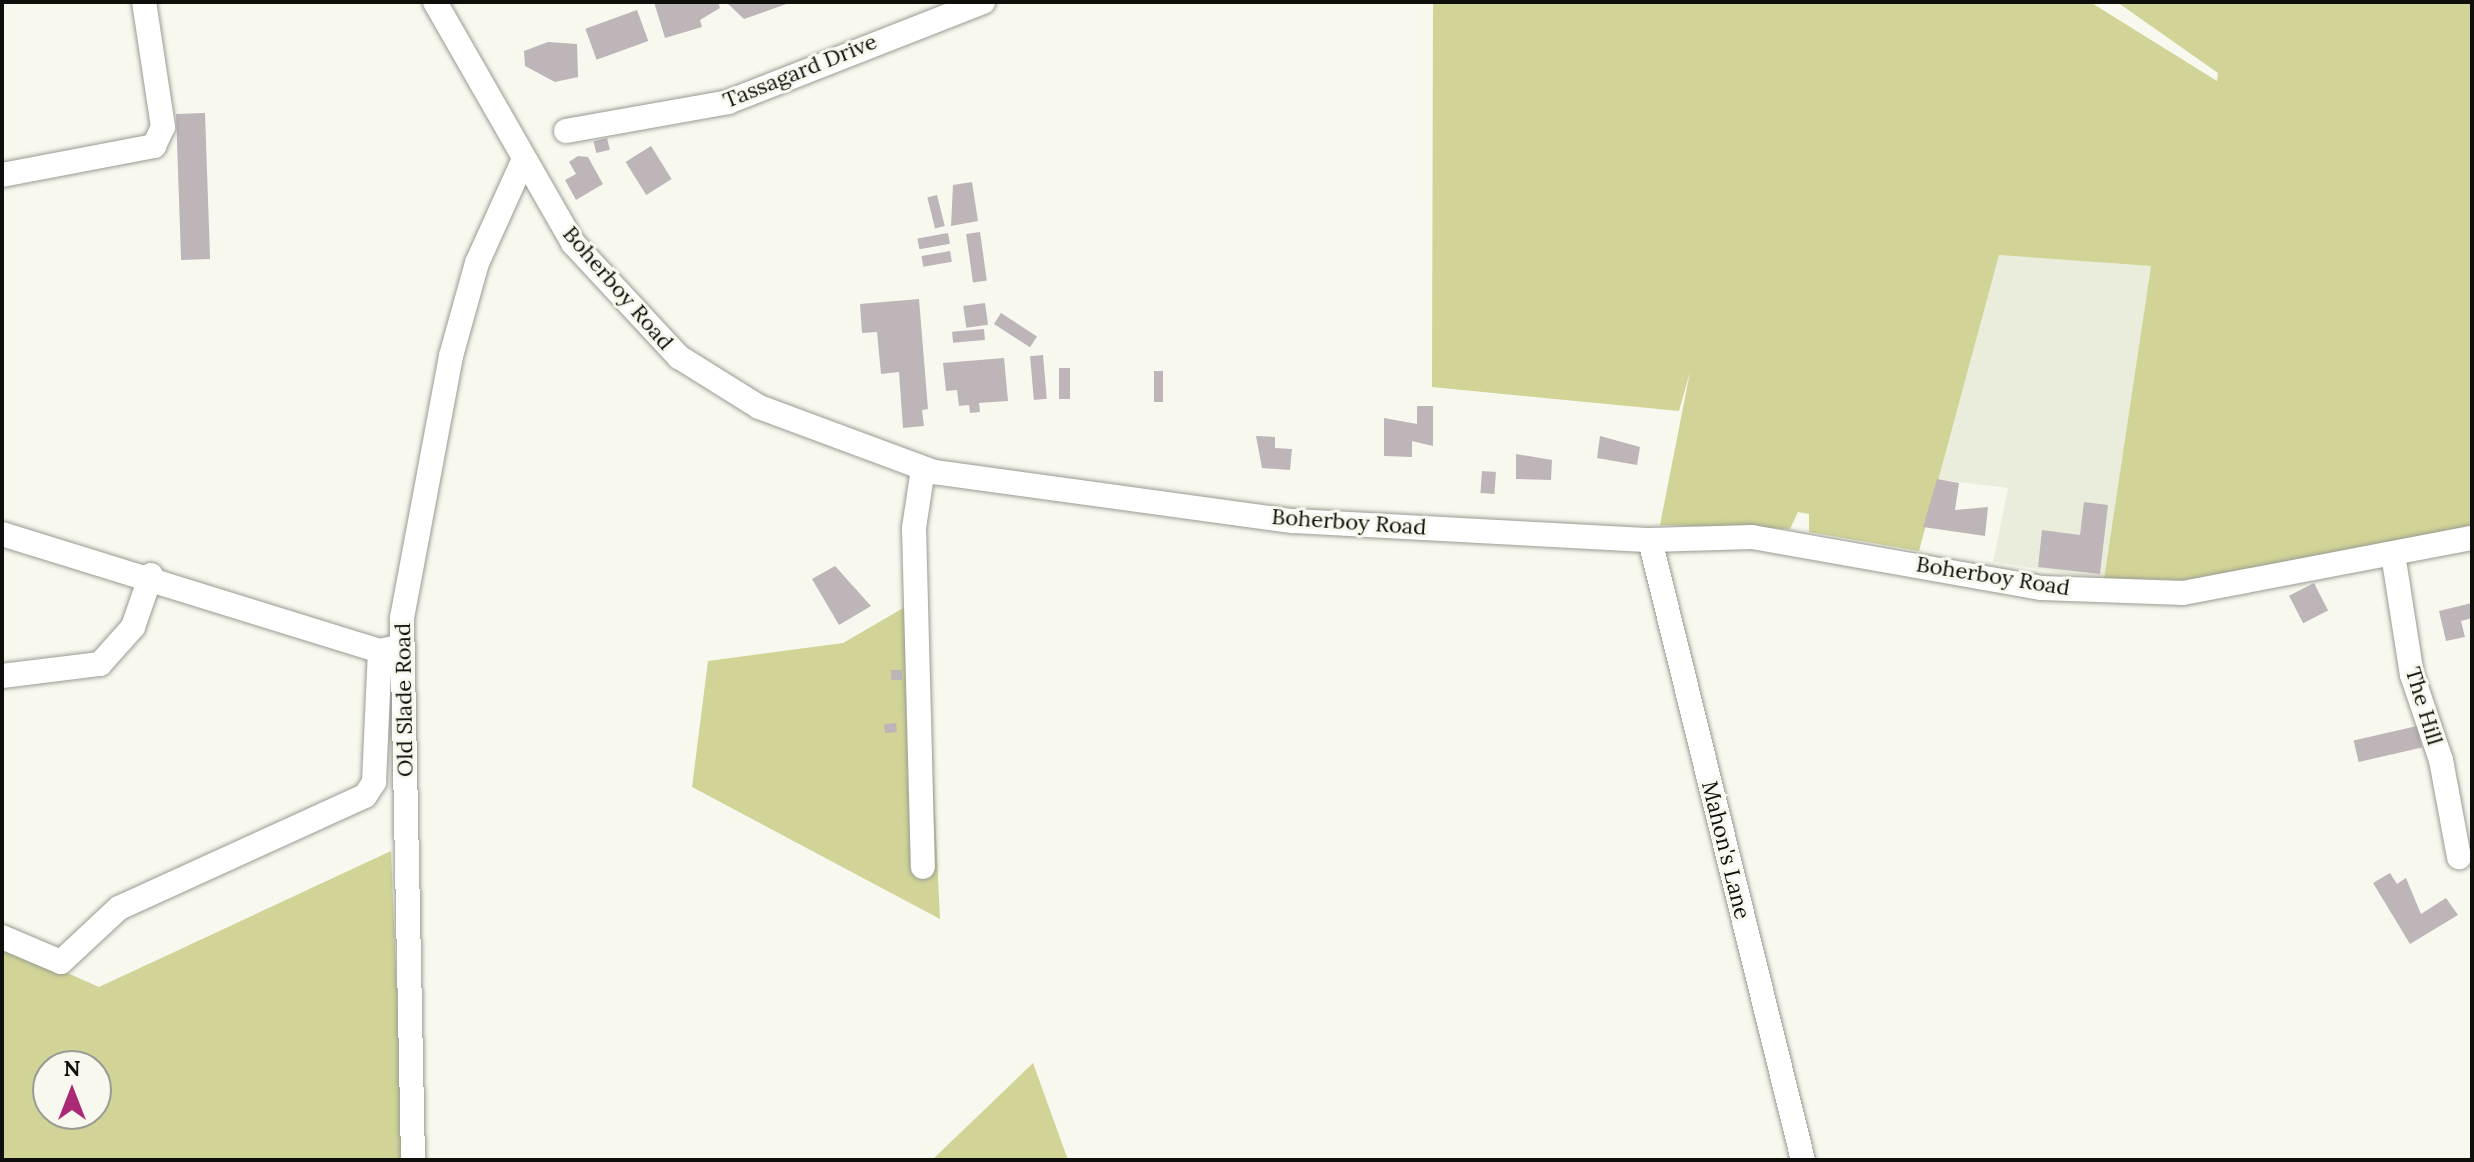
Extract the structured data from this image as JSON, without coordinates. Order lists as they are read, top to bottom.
{
  "streets": {
    "street": [
      "Tassagard Drive",
      "Boherboy Road",
      "Old Slade Road",
      "The Hill",
      "Mahon's Lane"
    ]
  },
  "crossings": [
    ["Boherboy Road", "Old Slade Road"],
    ["Boherboy Road", "The Hill"],
    ["Boherboy Road", "Mahon's Lane"]
  ],
  "north": "top"
}
